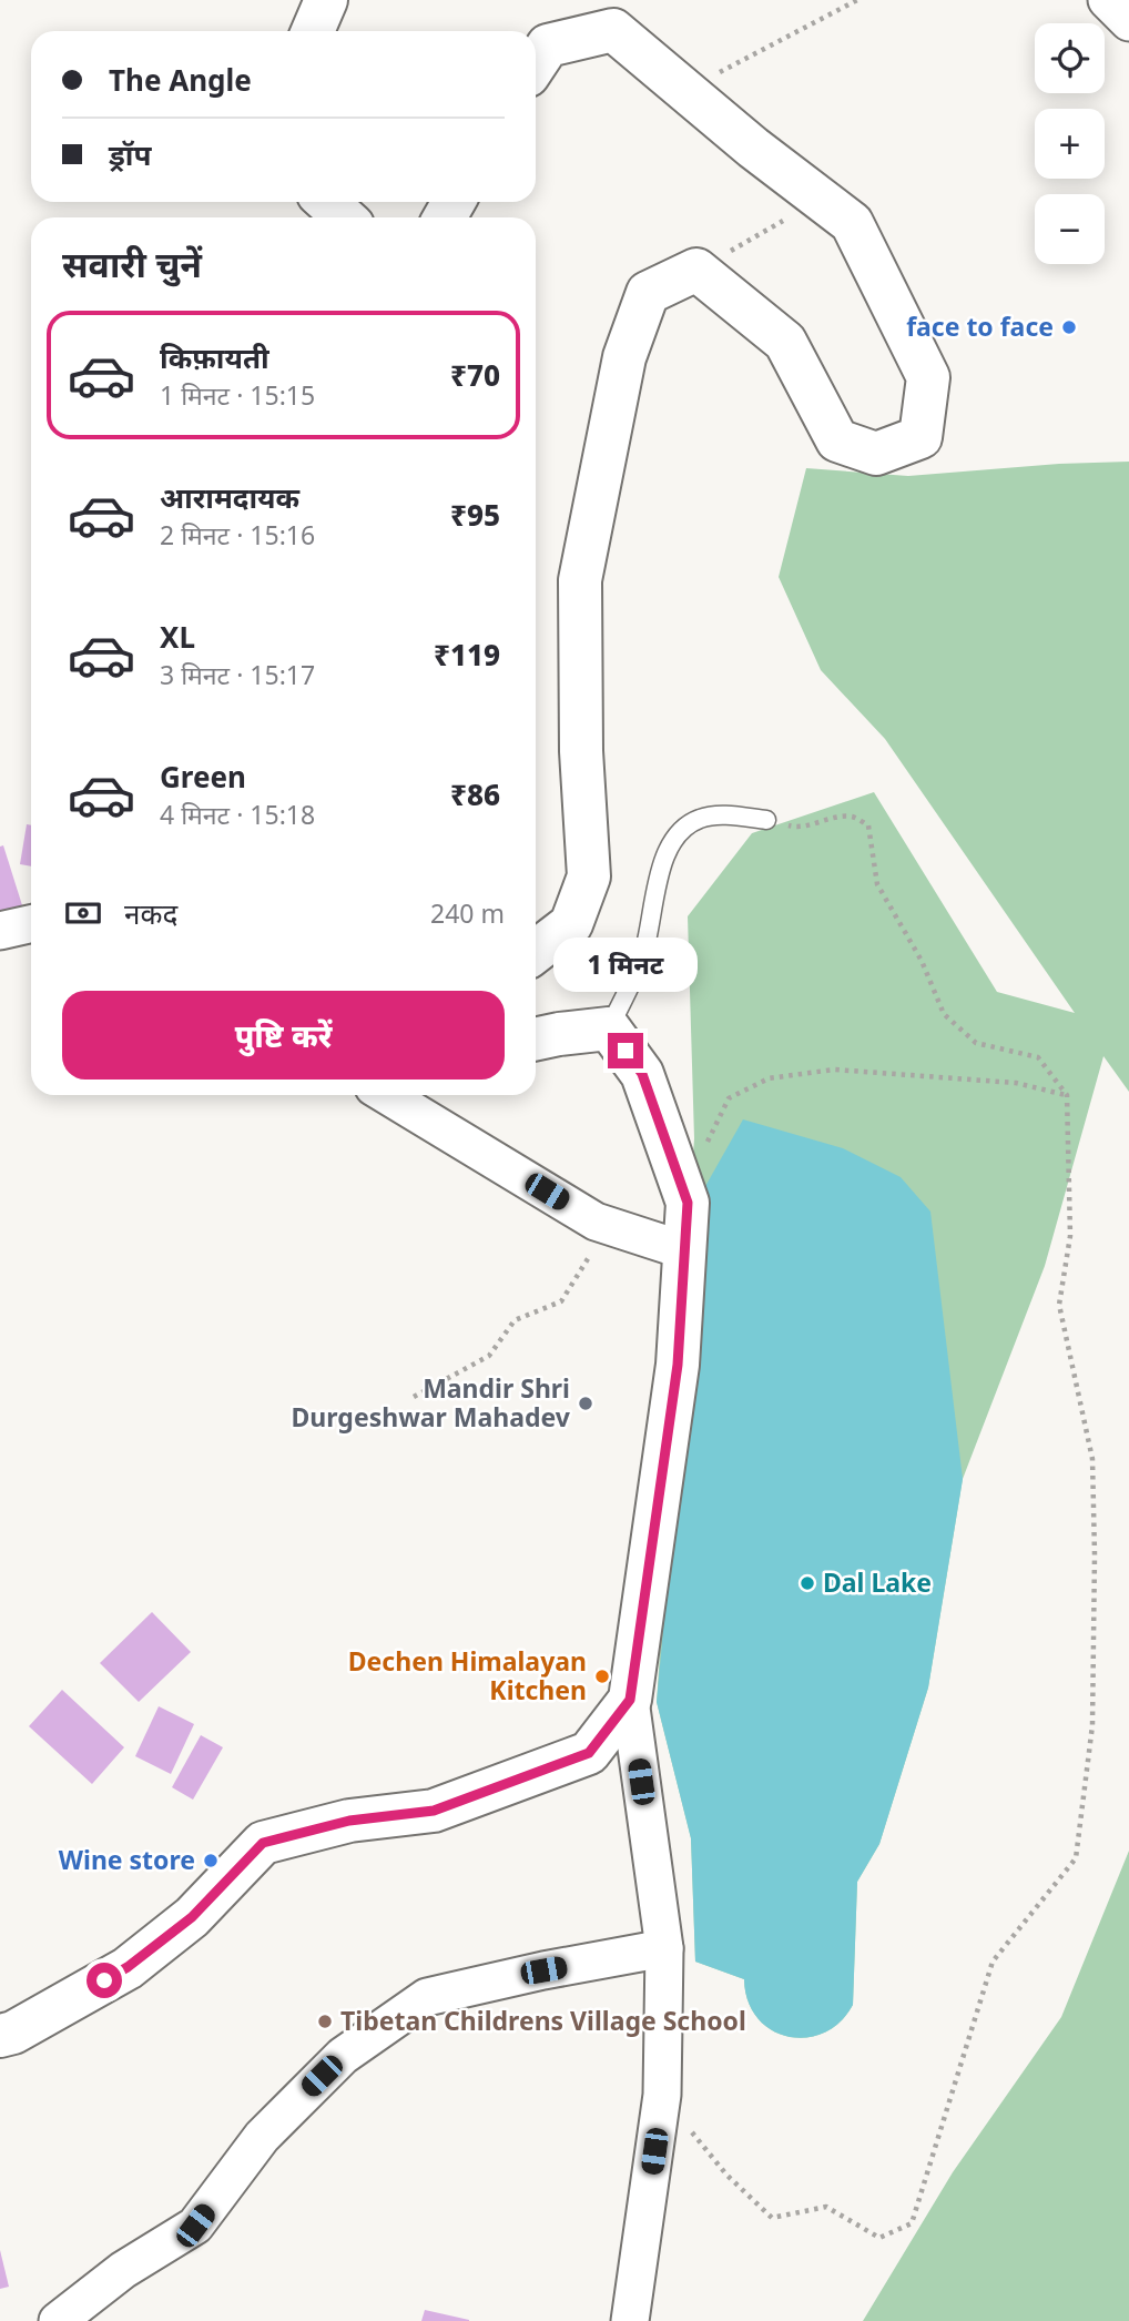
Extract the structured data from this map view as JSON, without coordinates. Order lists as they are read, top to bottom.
{
  "places": [
    "face to face",
    "Mandir Shri Durgeshwar Mahadev",
    "Dal Lake",
    "Dechen Himalayan Kitchen",
    "Wine store",
    "Tibetan Childrens Village School"
  ],
  "page": {
    "map_buttons": ["+", "−"],
    "banner": ["The Angle", "ड्रॉप"],
    "heading": "सवारी चुनें",
    "list": [
      {
        "name": "किफ़ायती",
        "note": "1 मिनट · 15:15",
        "value": "₹70"
      },
      {
        "name": "आरामदायक",
        "note": "2 मिनट · 15:16",
        "value": "₹95"
      },
      {
        "name": "XL",
        "note": "3 मिनट · 15:17",
        "value": "₹119"
      },
      {
        "name": "Green",
        "note": "4 मिनट · 15:18",
        "value": "₹86"
      }
    ],
    "pay": ["नकद", "240 m"],
    "bubble": "1 मिनट",
    "buttons": "पुष्टि करें"
  }
}
